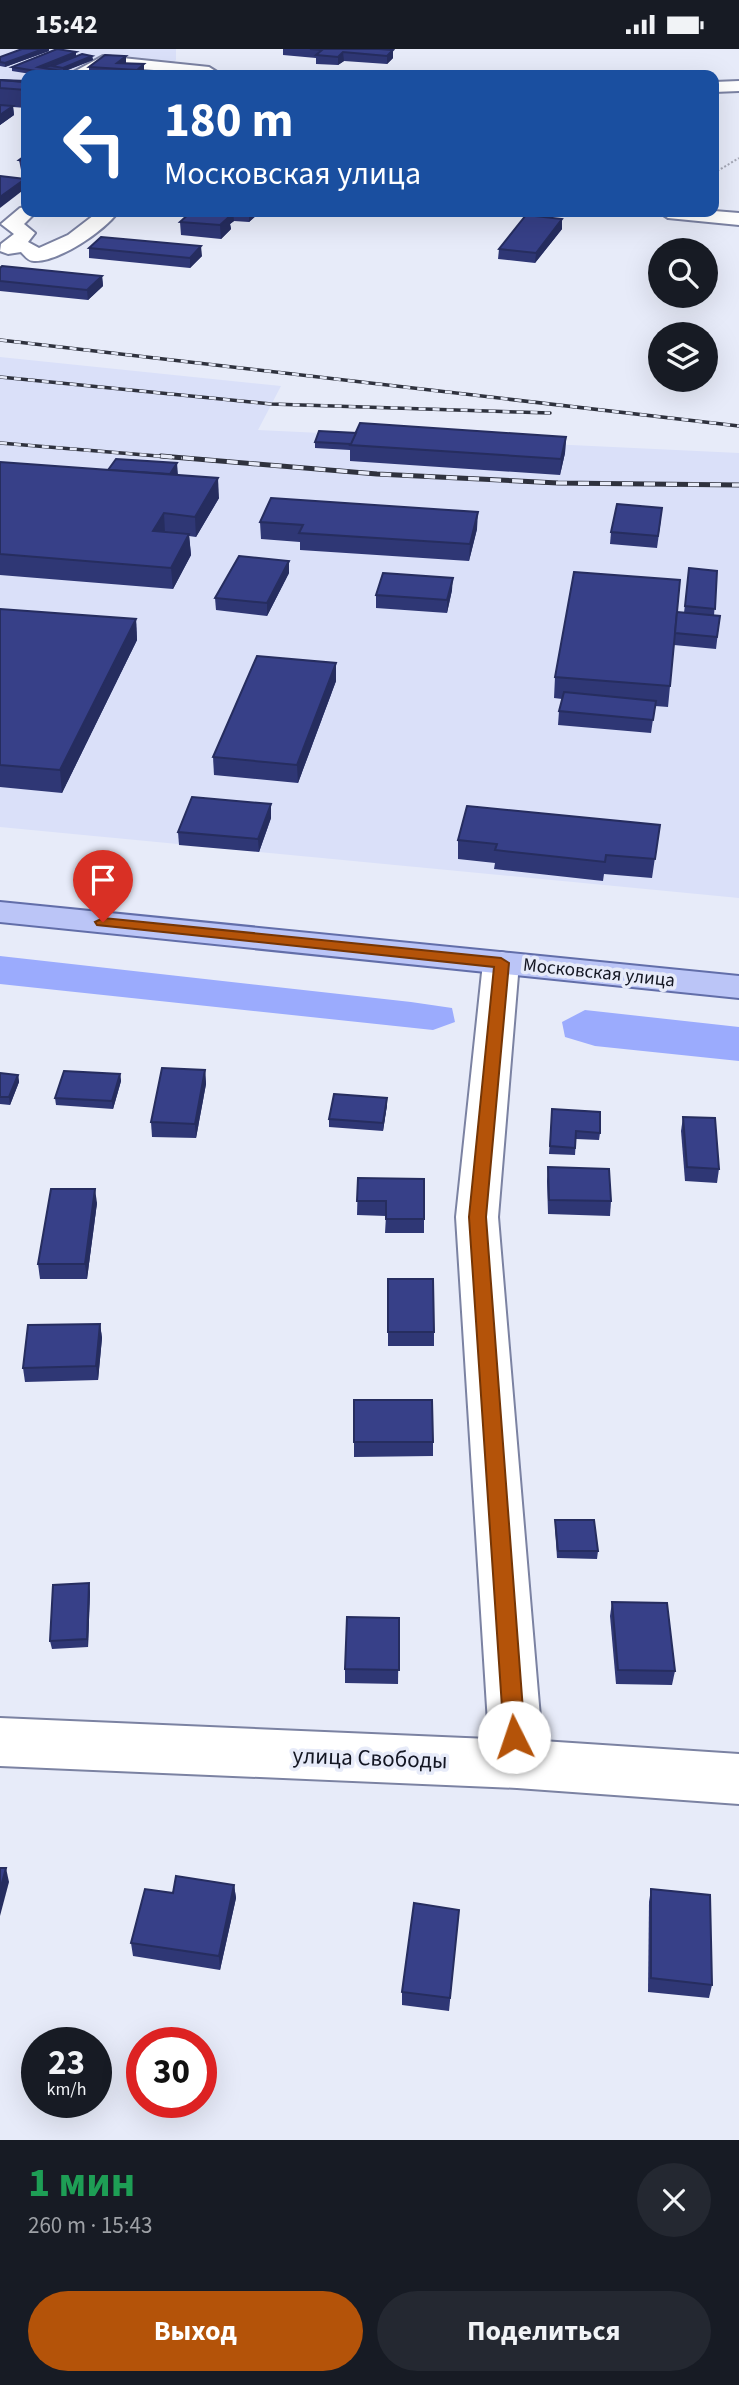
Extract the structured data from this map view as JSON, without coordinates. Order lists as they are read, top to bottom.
{
  "streets": {
    "main road": ["Московская улица"],
    "street": ["улица Свободы"]
  },
  "page": {
    "status": "15:42",
    "turn": ["180 m", "Московская улица"],
    "speed": "23 km/h",
    "limit": "30",
    "heading": ["1 мин", "260 m · 15:43"],
    "buttons": ["Выход", "Поделиться"]
  }
}
